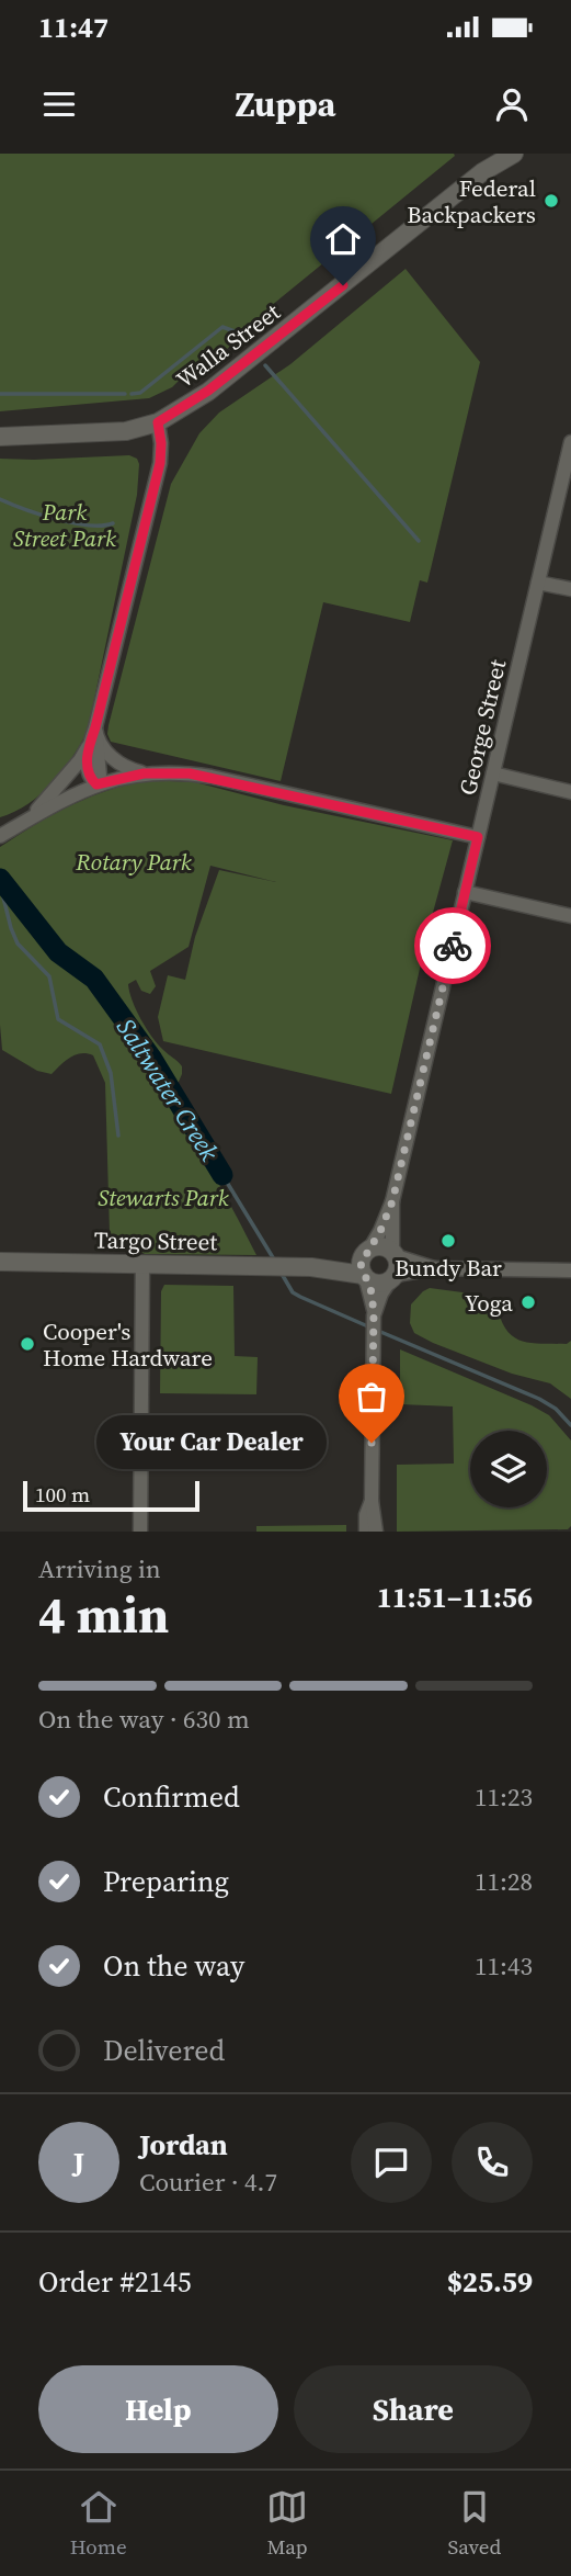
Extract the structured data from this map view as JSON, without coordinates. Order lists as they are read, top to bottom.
{
  "streets": {
    "street": ["Walla Street", "George Street", "Targo Street"]
  },
  "crossings": [
    ["George Street", "Targo Street"]
  ],
  "water": ["Saltwater Creek"],
  "parks": ["Park Street Park", "Rotary Park", "Stewarts Park"],
  "places": [
    "Federal Backpackers",
    "Bundy Bar",
    "Yoga",
    "Cooper's Home Hardware",
    "Your Car Dealer"
  ],
  "scale_bar": "100 m",
  "page": {
    "status": "11:47",
    "header": "Zuppa",
    "bubble": "Your Car Dealer",
    "scale": "100 m",
    "heading": ["4 min", "Arriving in", "11:51–11:56"],
    "panel": [
      "Jordan",
      "Courier · 4.7",
      "Order #2145",
      "$25.59"
    ],
    "bar": "On the way · 630 m",
    "list": [
      ["Confirmed", "11:23"],
      ["Preparing", "11:28"],
      ["On the way", "11:43"],
      "Delivered"
    ],
    "round": "J",
    "buttons": ["Help", "Share"],
    "tabs": ["Home", "Map", "Saved"]
  }
}
